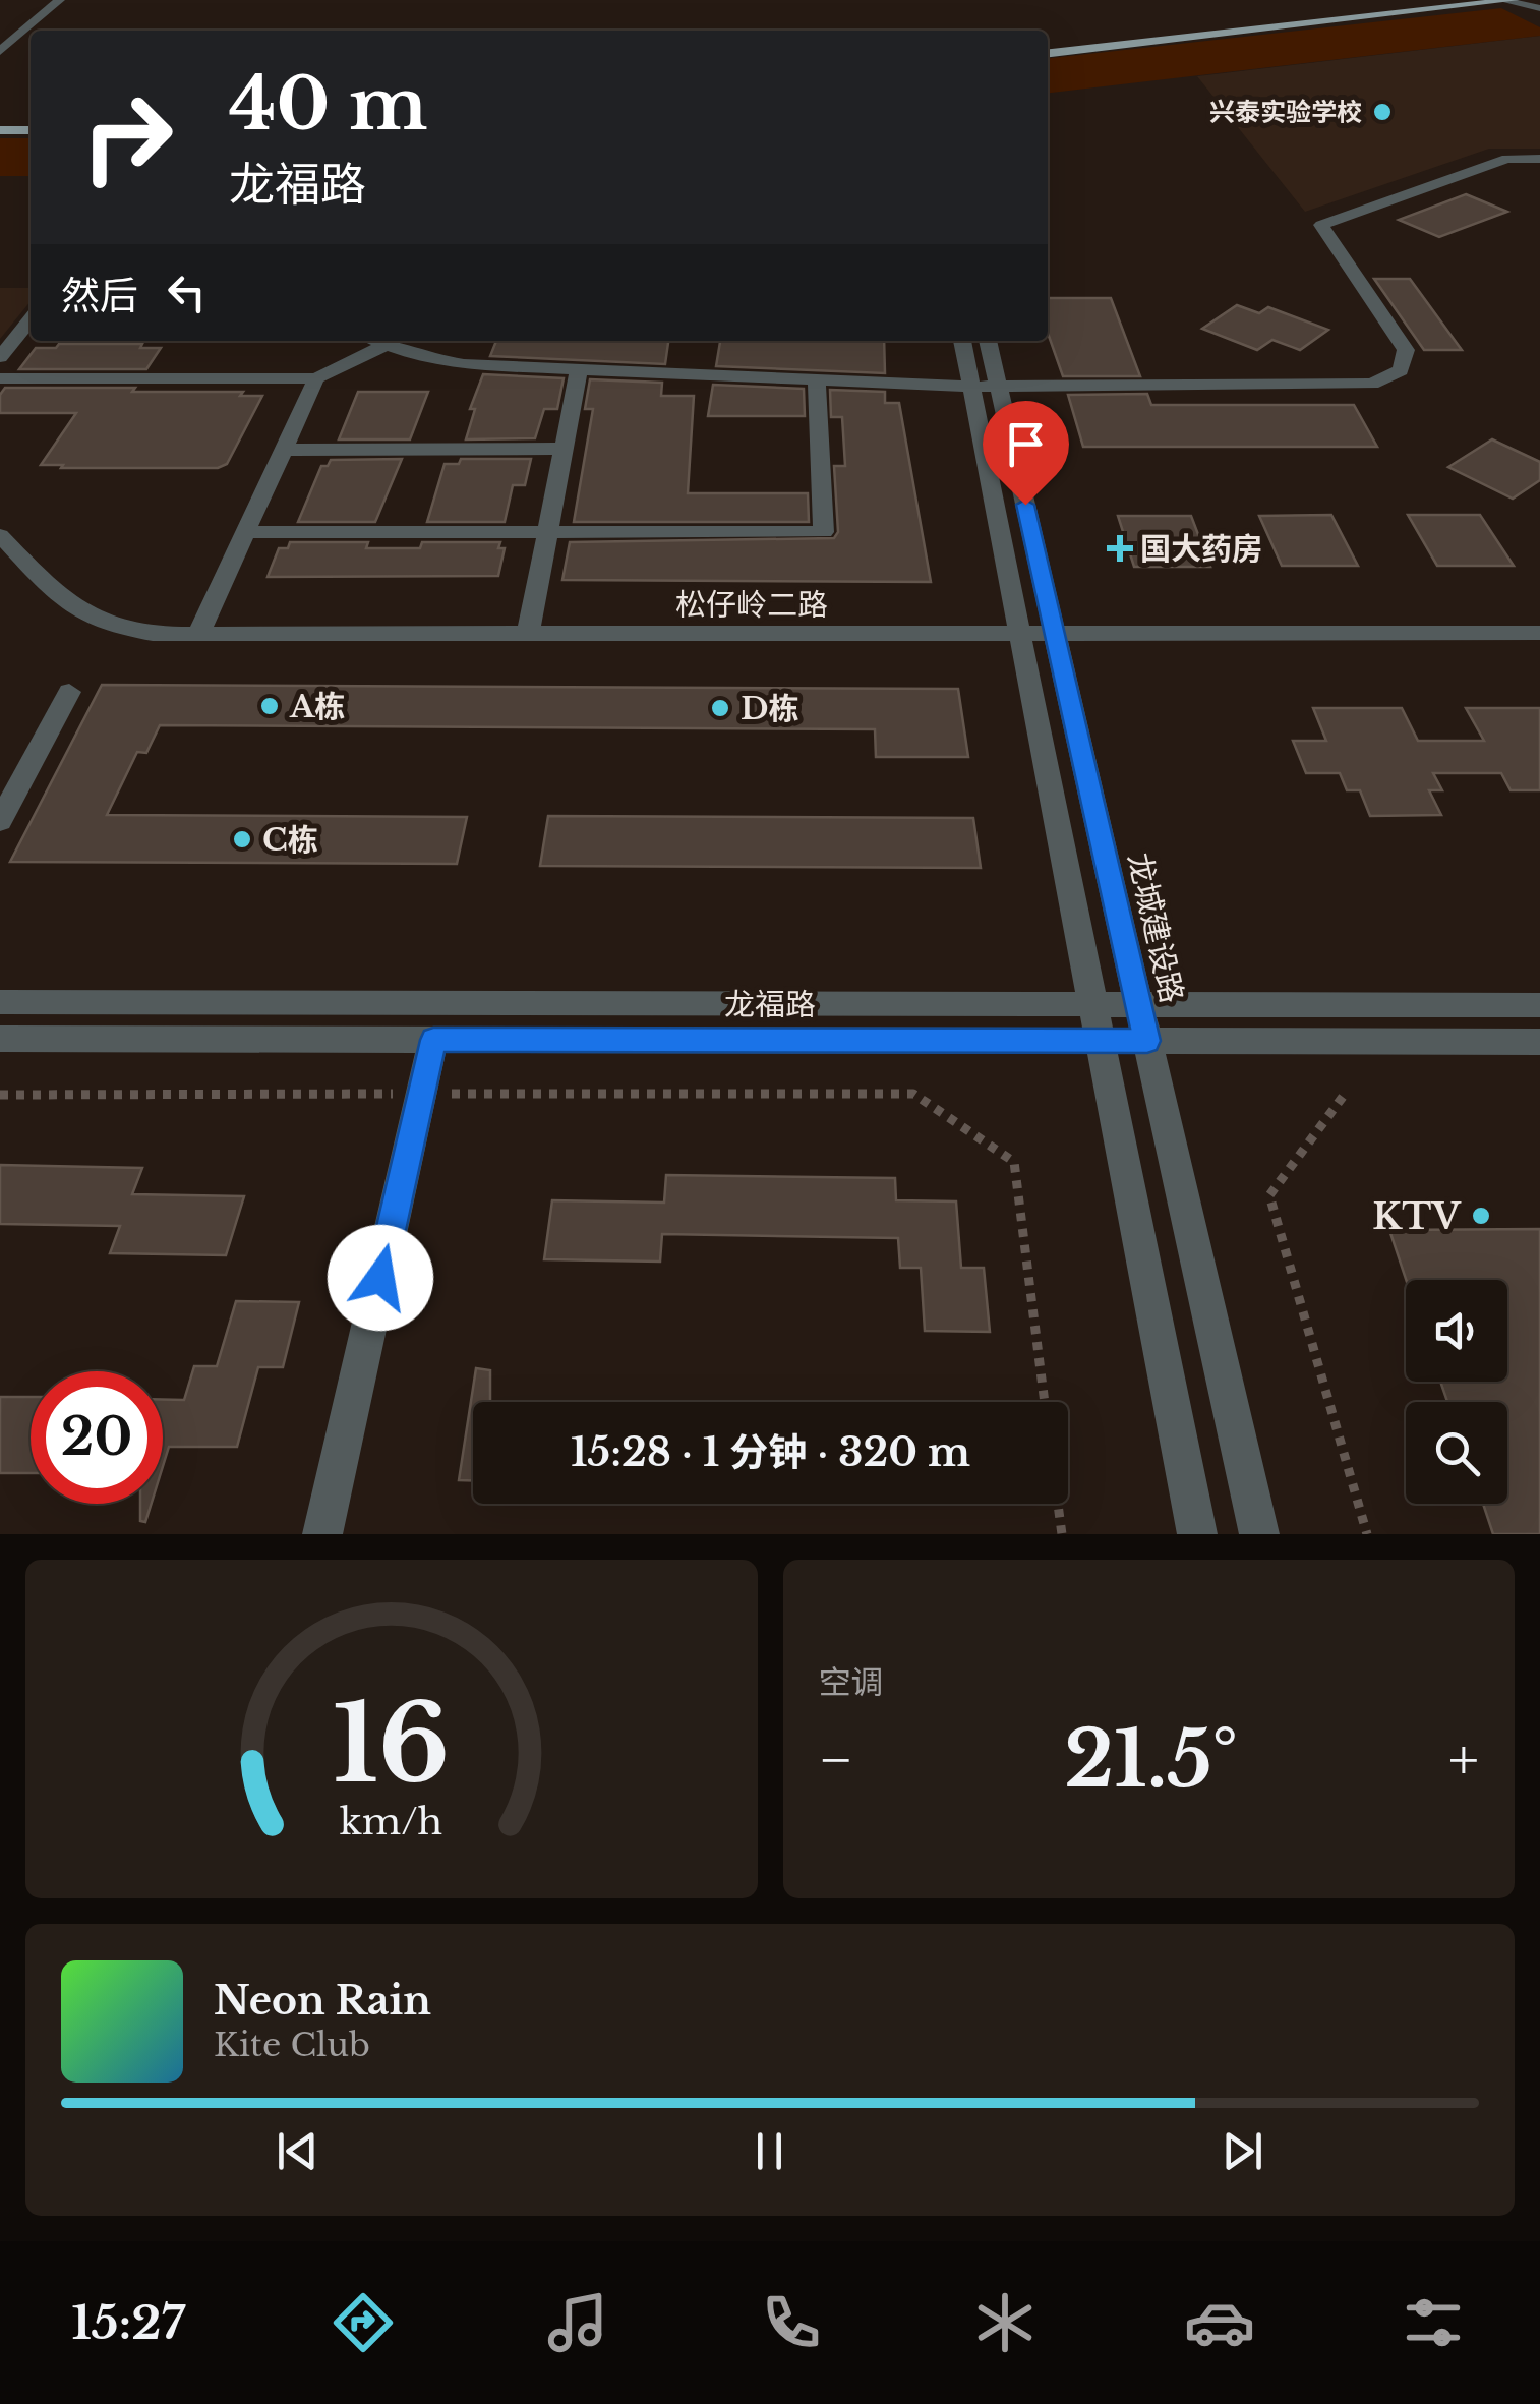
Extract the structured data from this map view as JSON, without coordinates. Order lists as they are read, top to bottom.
{
  "streets": {
    "street": ["松仔岭二路", "龙城建设路", "龙福路"]
  },
  "crossings": [
    ["松仔岭二路", "龙城建设路"],
    ["龙城建设路", "龙福路"]
  ],
  "places": {
    "other": [
      "兴泰实验学校",
      "A栋",
      "D栋",
      "C栋",
      "KTV"
    ],
    "health": ["国大药房"]
  },
  "page": {
    "turn": ["40 m", "龙福路"],
    "then": "然后",
    "limit": "20",
    "trip": "15:28 · 1 分钟 · 320 m",
    "tile": "空调",
    "heat": ["−", "21.5°", "+"],
    "song": ["Neon Rain", "Kite Club"],
    "tabs": "15:27",
    "gauge": ["16", "km/h"]
  }
}
